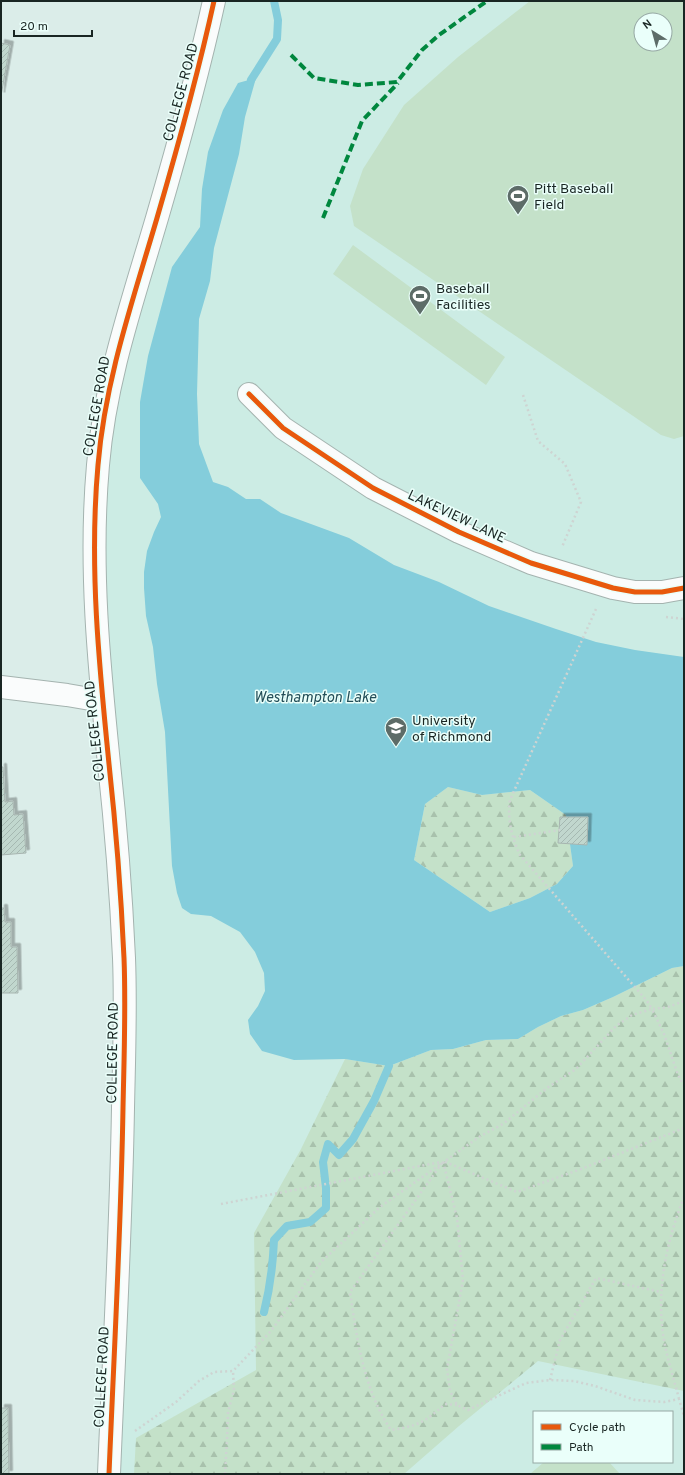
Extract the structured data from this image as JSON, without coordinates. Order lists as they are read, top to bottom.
{
  "streets": {
    "street": ["COLLEGE ROAD", "LAKEVIEW LANE"]
  },
  "water": ["Westhampton Lake"],
  "places": {
    "sports": ["Pitt Baseball Field", "Baseball Facilities"],
    "school or university": ["University of Richmond"]
  },
  "legend": ["Cycle path", "Path"],
  "scale_bar": "20 m",
  "north": "top left"
}
